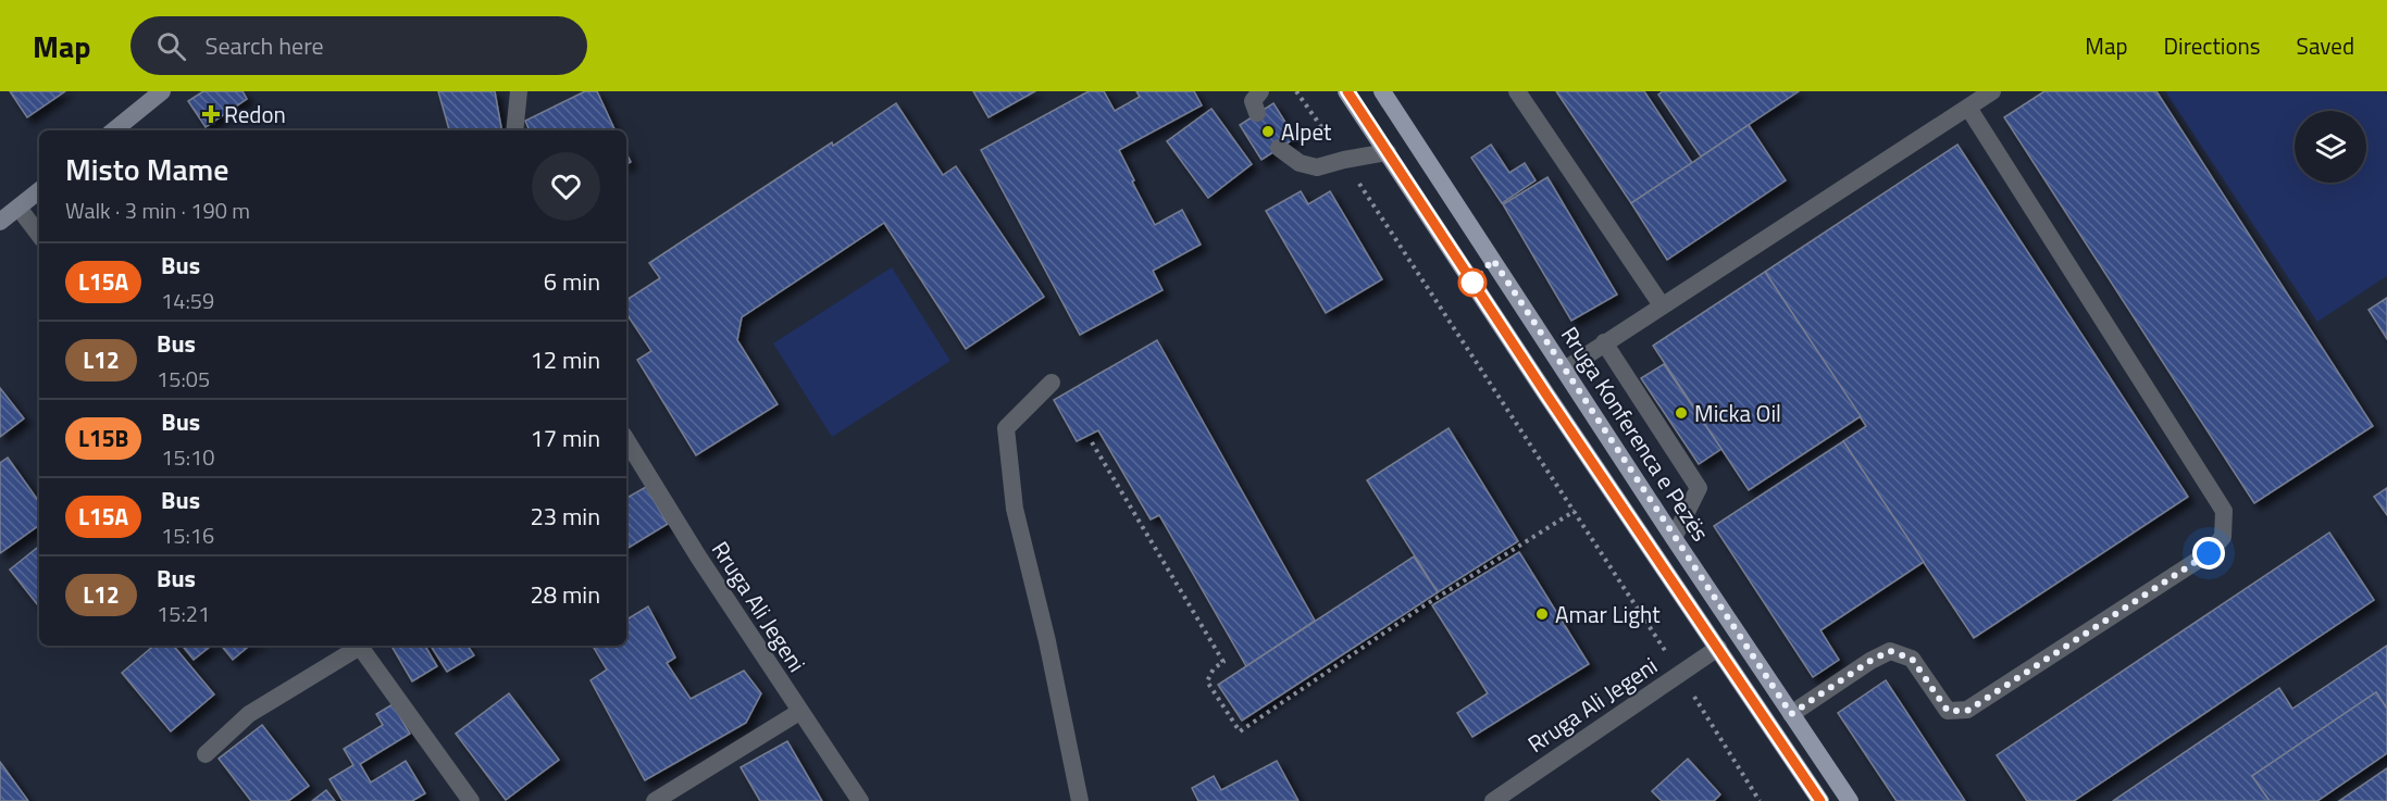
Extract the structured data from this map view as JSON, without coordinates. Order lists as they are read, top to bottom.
{
  "streets": {
    "main road": ["Rruga Konferenca e Pezës"],
    "street": ["Rruga Ali Jegeni"]
  },
  "places": {
    "health": ["Redon"],
    "other": ["Alpet", "Micka Oil", "Amar Light"]
  },
  "lines": ["bus line L15A"],
  "page": {
    "header": "Map",
    "search": "Search here",
    "nav": ["Map", "Directions", "Saved"],
    "heading": ["Misto Mame", "Walk · 3 min · 190 m"],
    "list": [
      {
        "mark": "L15A",
        "name": "Bus",
        "note": "14:59",
        "value": "6 min"
      },
      {
        "mark": "L12",
        "name": "Bus",
        "note": "15:05",
        "value": "12 min"
      },
      {
        "mark": "L15B",
        "name": "Bus",
        "note": "15:10",
        "value": "17 min"
      },
      {
        "mark": "L15A",
        "name": "Bus",
        "note": "15:16",
        "value": "23 min"
      },
      {
        "mark": "L12",
        "name": "Bus",
        "note": "15:21",
        "value": "28 min"
      }
    ]
  }
}
